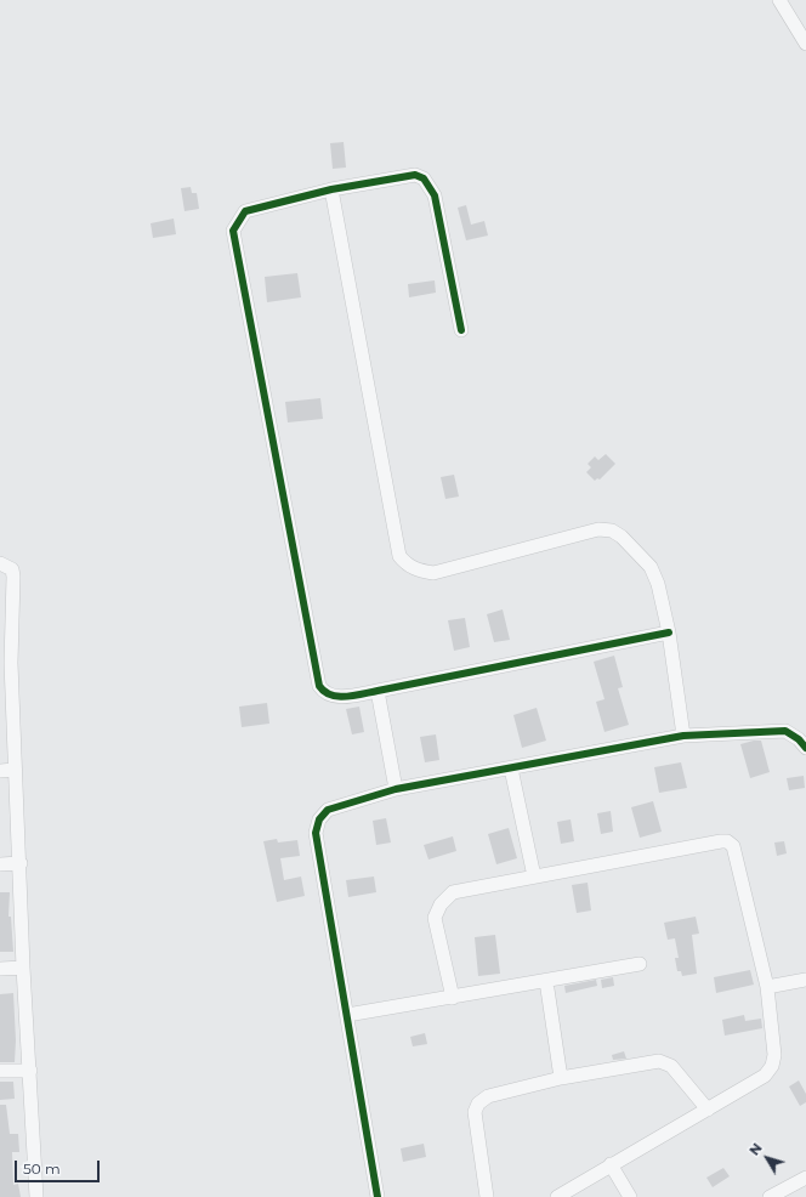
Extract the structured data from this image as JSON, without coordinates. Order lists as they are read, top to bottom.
{
  "scale_bar": "50 m",
  "north": "top left"
}
